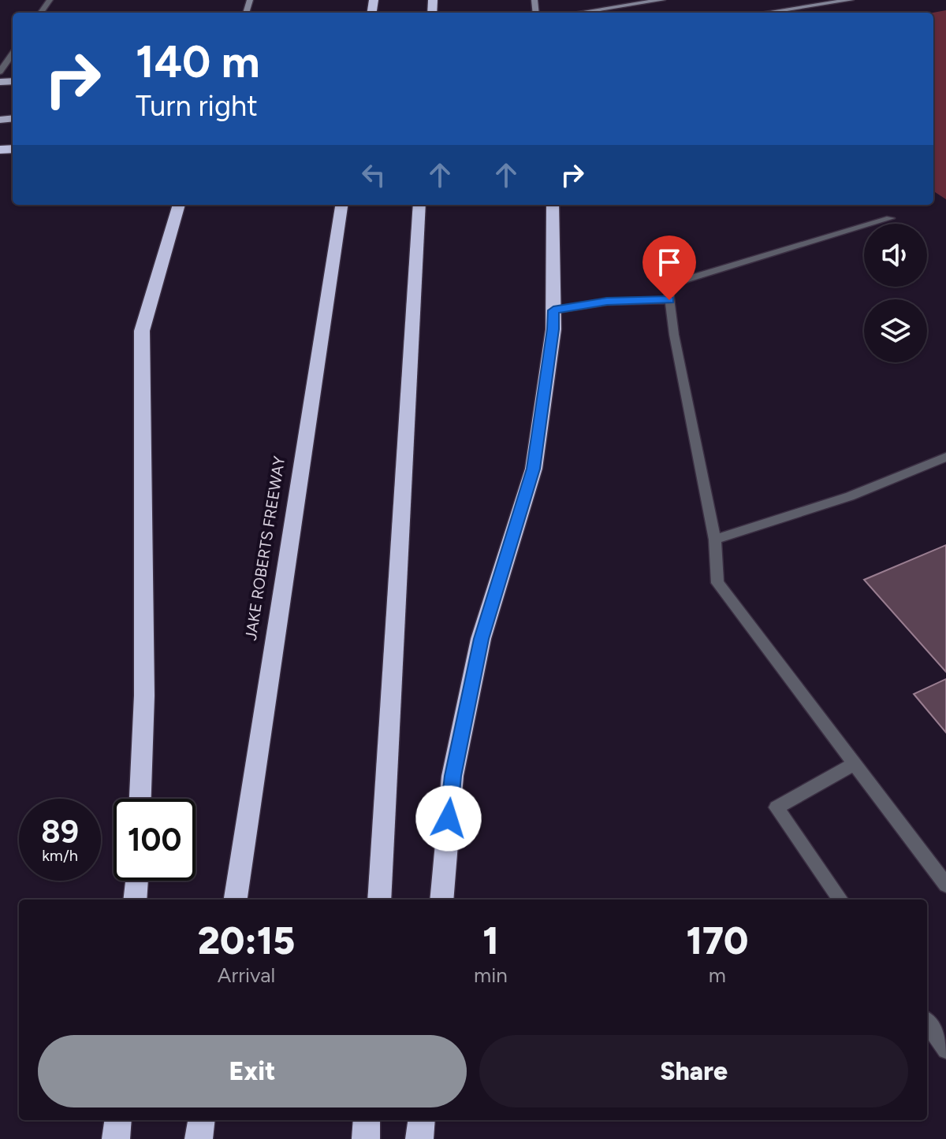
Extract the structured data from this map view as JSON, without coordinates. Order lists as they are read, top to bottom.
{
  "streets": {
    "highway": ["JAKE ROBERTS FREEWAY"]
  },
  "page": {
    "turn": ["140 m", "Turn right"],
    "speed": "89 km/h",
    "limit": "100",
    "eta": [
      "20:15",
      "Arrival",
      "1",
      "min",
      "170",
      "m"
    ],
    "buttons": ["Exit", "Share"]
  }
}
